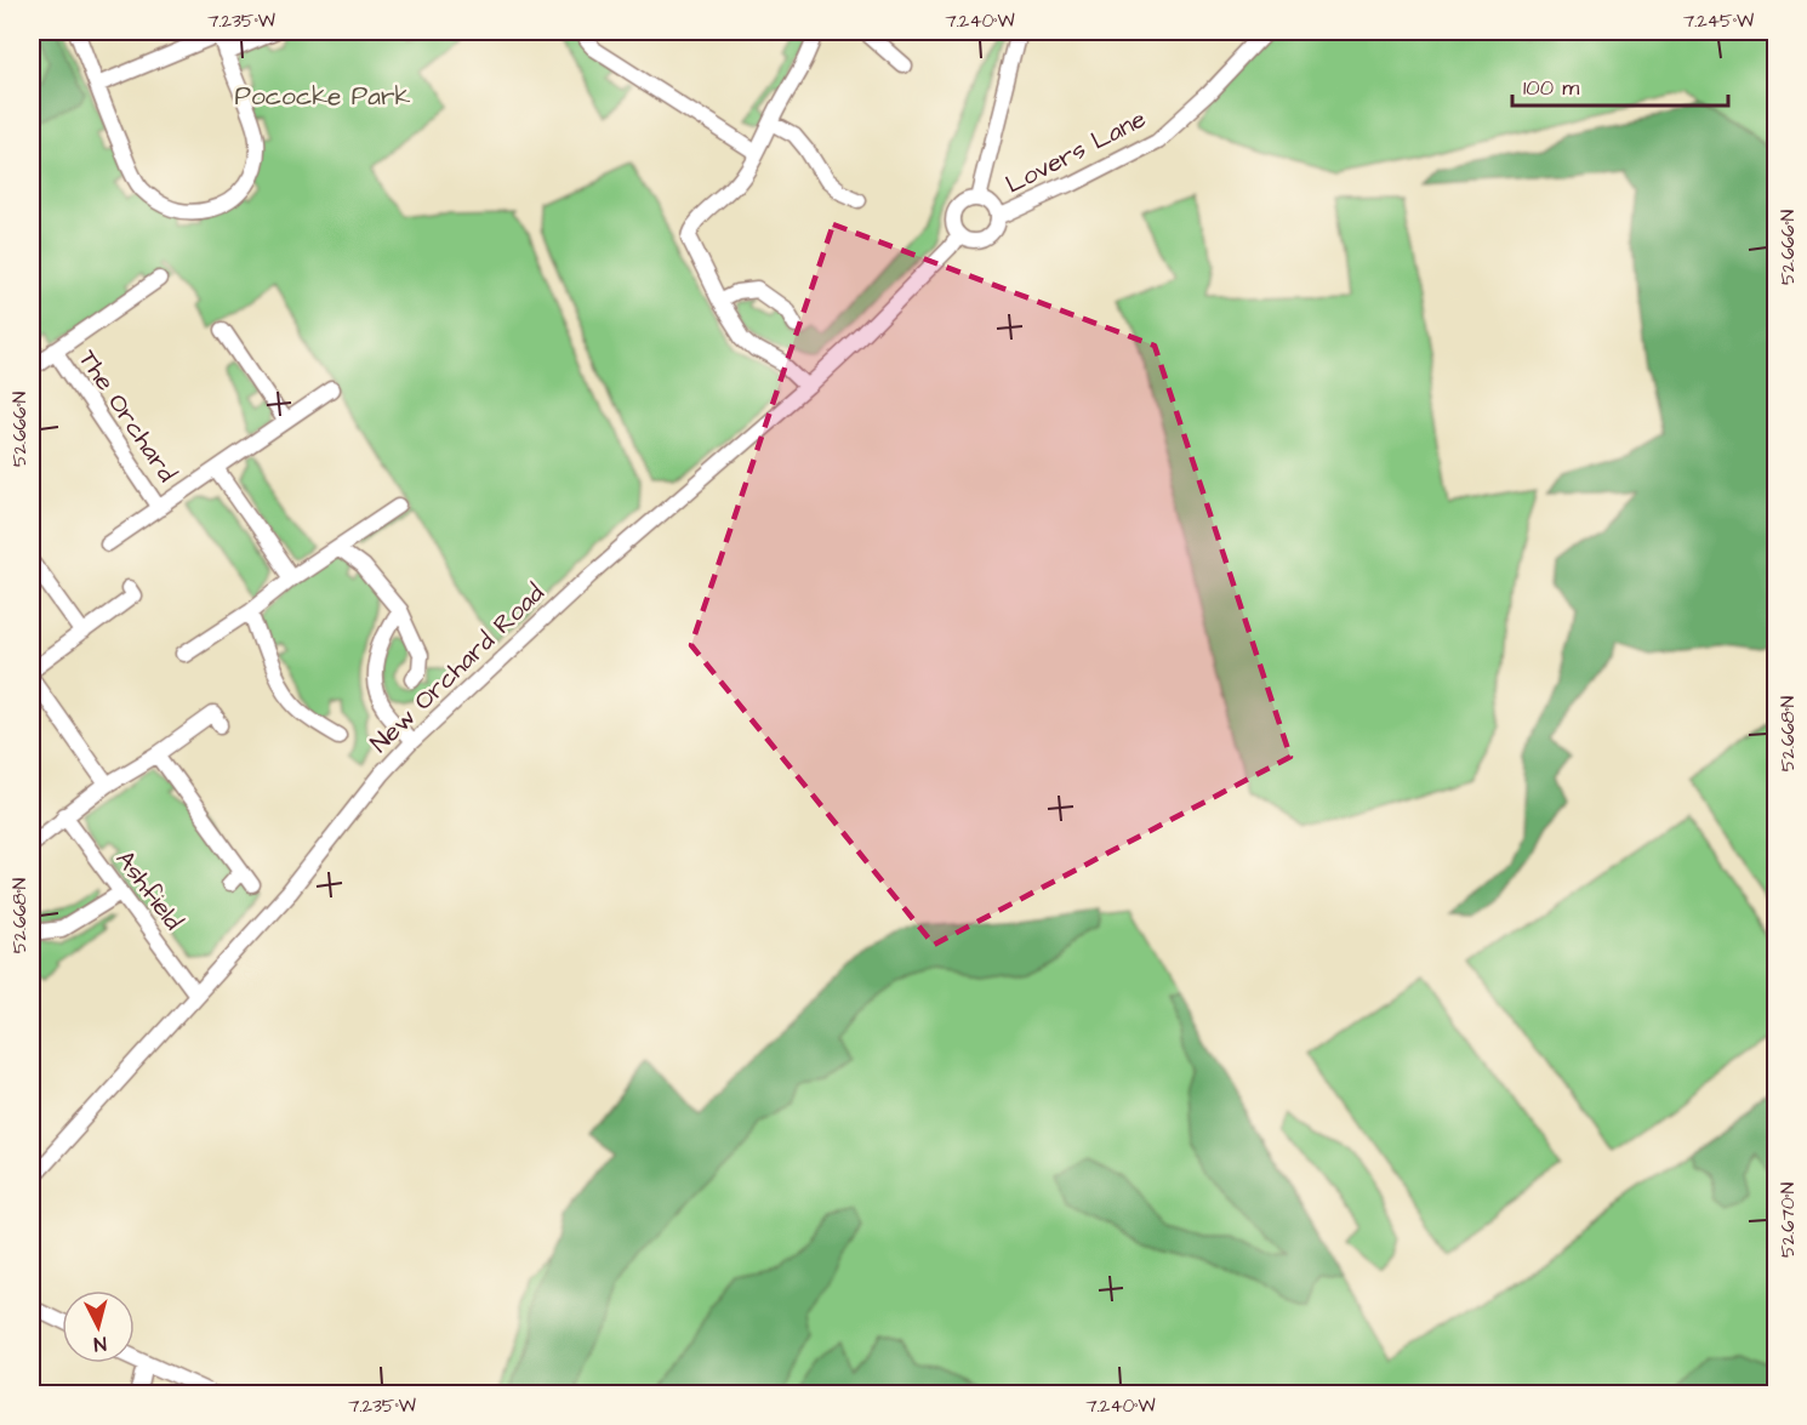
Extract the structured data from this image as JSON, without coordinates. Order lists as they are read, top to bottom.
{
  "streets": {
    "street": [
      "Lovers Lane",
      "The Orchard",
      "New Orchard Road",
      "Ashfield"
    ]
  },
  "crossings": [
    ["Lovers Lane", "New Orchard Road"],
    ["New Orchard Road", "Ashfield"]
  ],
  "parks": ["Pococke Park"],
  "scale_bar": "100 m",
  "north": "bottom",
  "coordinates": [
    "7.235°W",
    "7.240°W",
    "7.245°W",
    "52.666°N",
    "52.668°N",
    "52.670°N"
  ]
}
